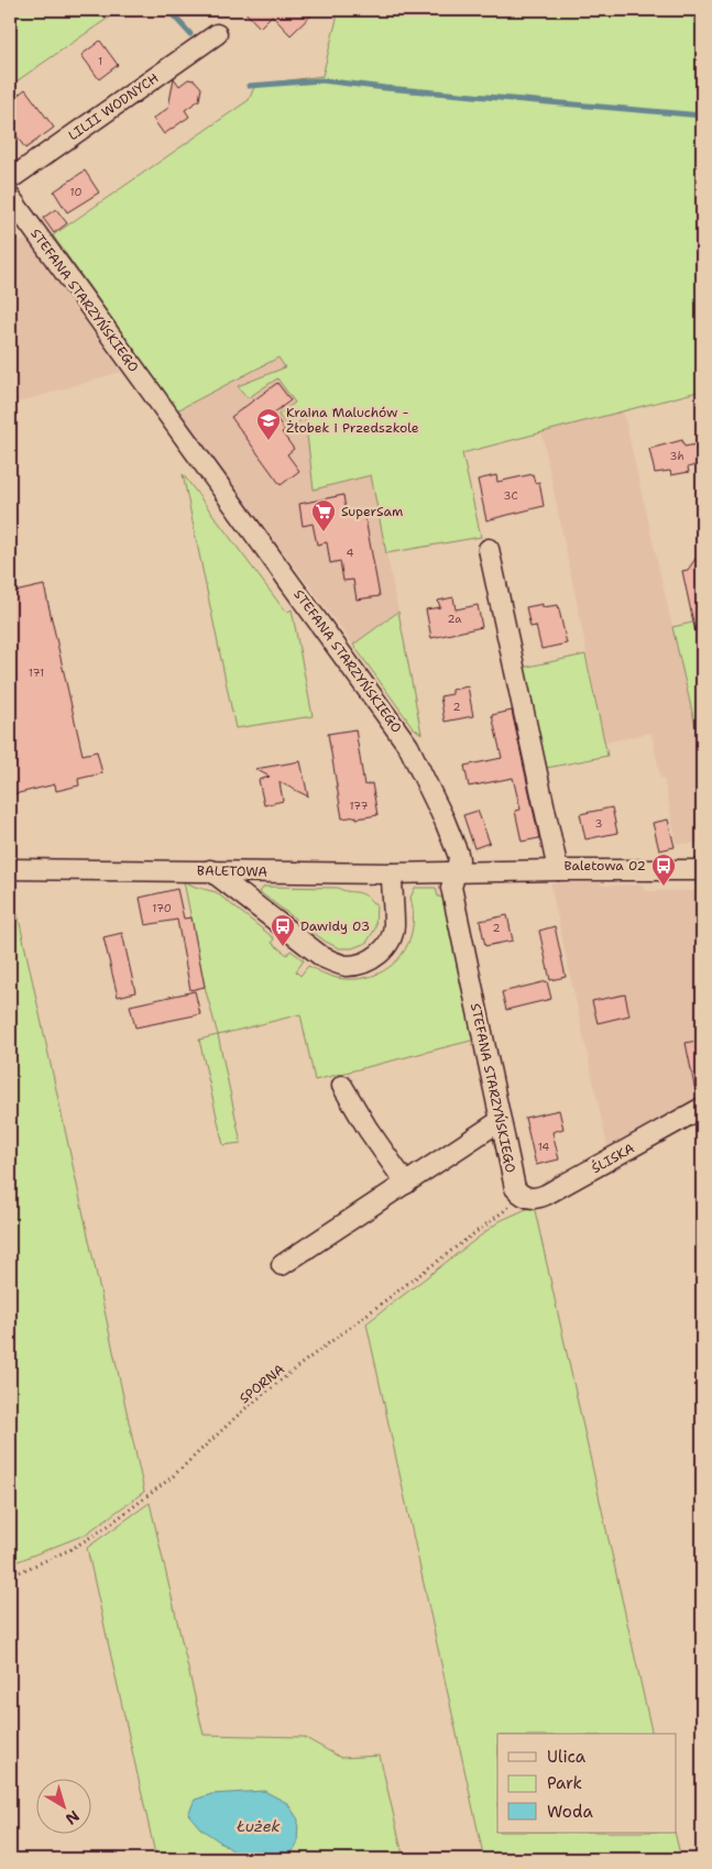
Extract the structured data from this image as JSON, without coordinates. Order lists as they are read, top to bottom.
{
  "streets": {
    "street": [
      "LILII WODNYCH",
      "STEFANA STARZYŃSKIEGO",
      "BALETOWA",
      "ŚLISKA"
    ],
    "path": ["SPORNA"]
  },
  "crossings": [
    ["STEFANA STARZYŃSKIEGO", "BALETOWA"],
    ["STEFANA STARZYŃSKIEGO", "ŚLISKA"],
    ["STEFANA STARZYŃSKIEGO", "SPORNA"],
    ["ŚLISKA", "SPORNA"]
  ],
  "water": ["Łużek"],
  "places": {
    "school or university": ["Kraina Maluchów - Żłobek i Przedszkole"],
    "supermarket": ["SuperSam"],
    "bus stop": ["Baletowa 02", "Dawidy 03"]
  },
  "house_numbers": [
    "1",
    "10",
    "3h",
    "3C",
    "4",
    "2a",
    "171",
    "2",
    "177",
    "3",
    "170",
    "2",
    "14"
  ],
  "legend": ["Ulica", "Park", "Woda"],
  "north": "bottom right"
}
